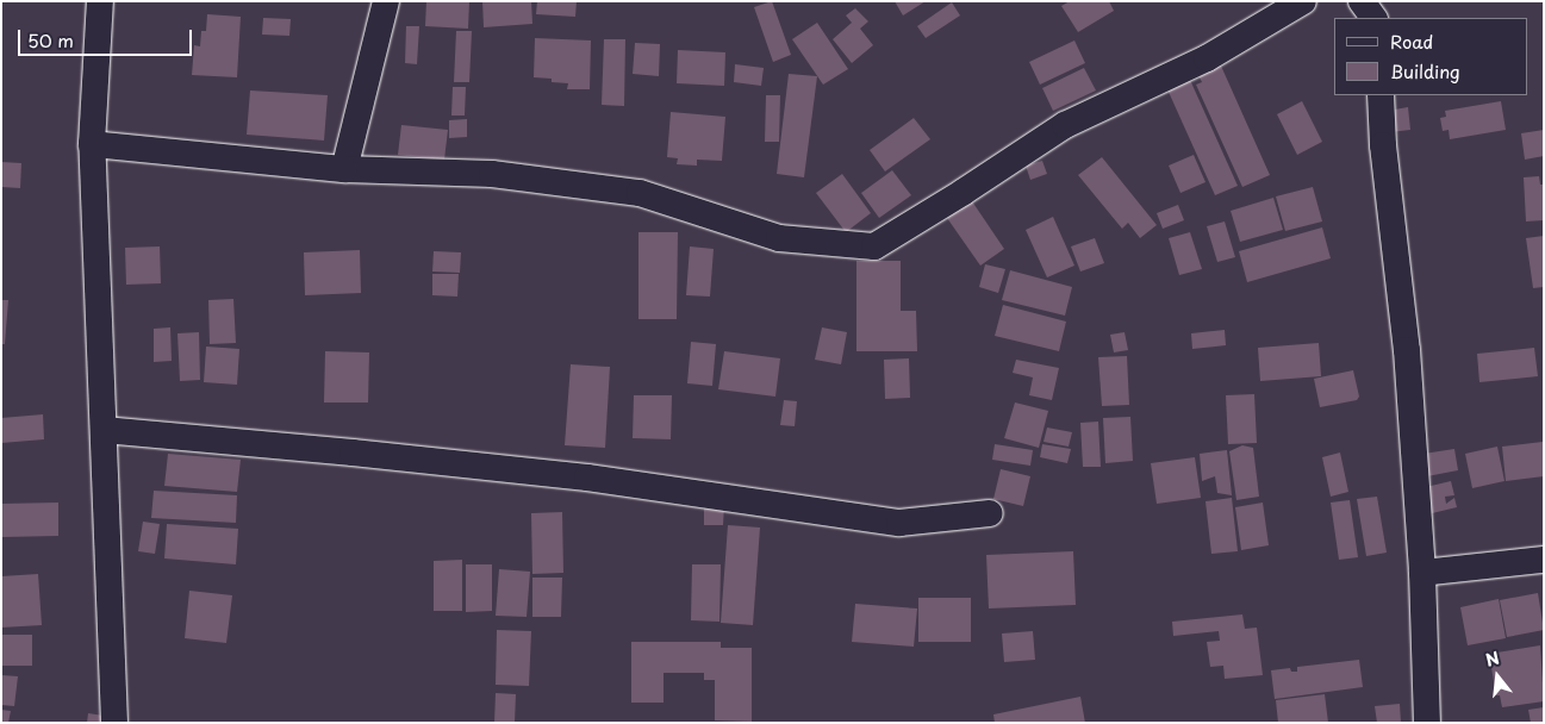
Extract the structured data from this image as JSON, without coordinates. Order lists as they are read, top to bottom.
{
  "legend": ["Road", "Building"],
  "scale_bar": "50 m",
  "north": "top"
}
